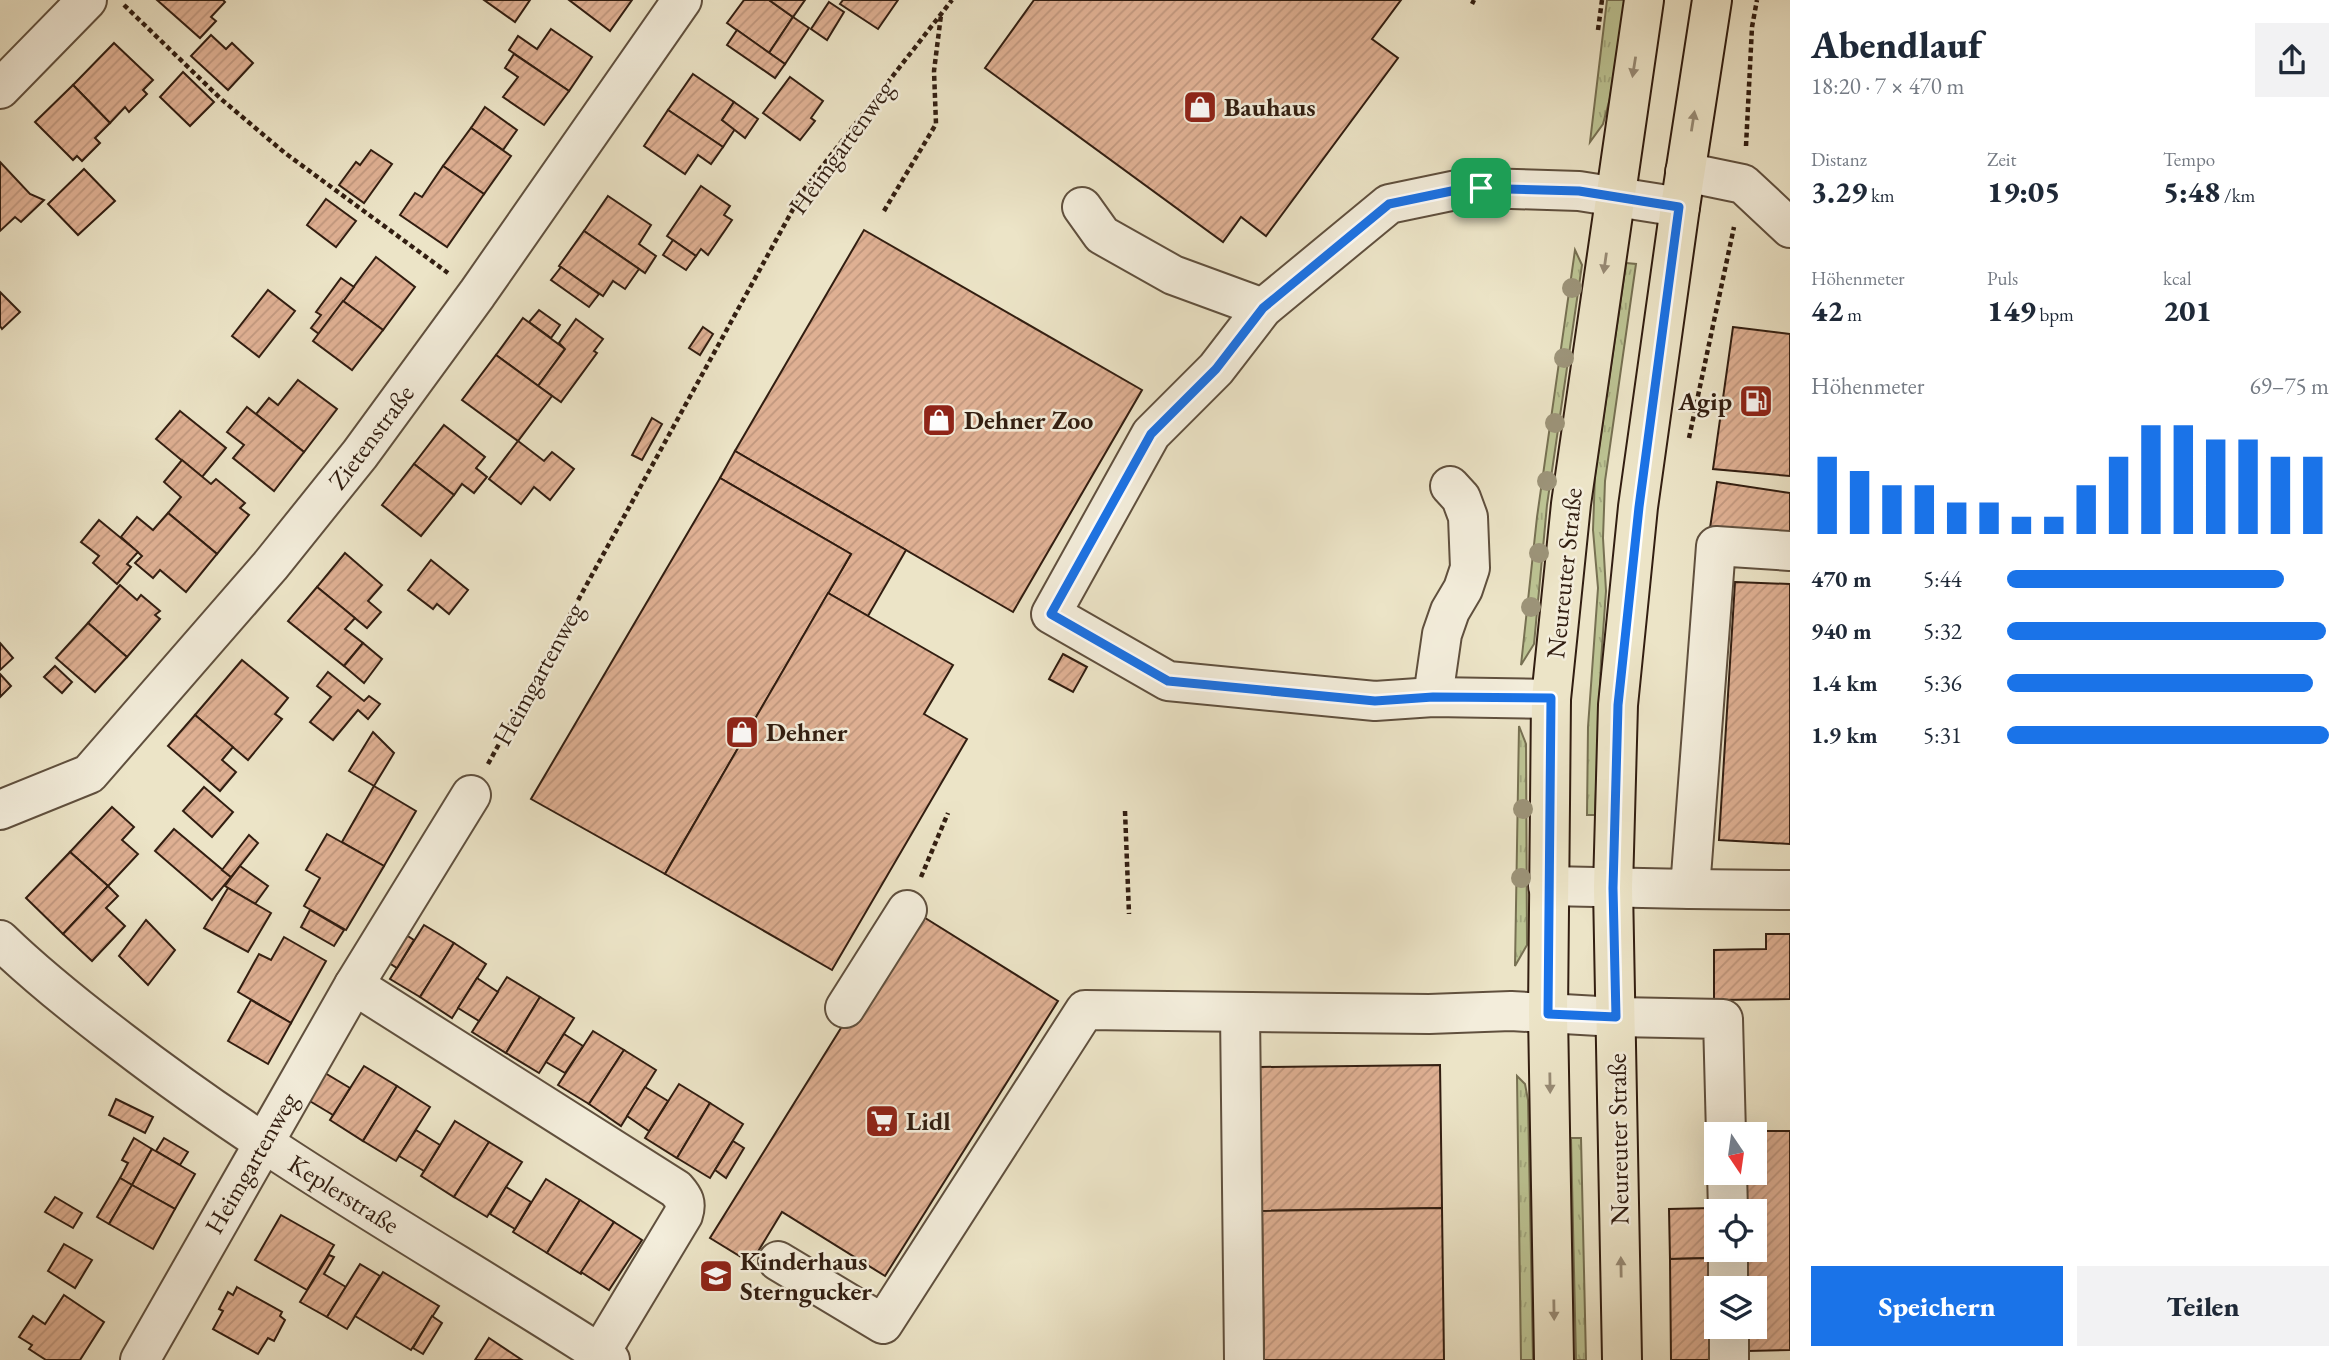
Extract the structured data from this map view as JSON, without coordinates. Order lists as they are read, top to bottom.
{
  "streets": {
    "main road": ["Neureuter Straße"],
    "street": ["Heimgartenweg", "Zietenstraße", "Keplerstraße"]
  },
  "crossings": [
    ["Heimgartenweg", "Keplerstraße"]
  ],
  "places": {
    "shop": ["Bauhaus", "Dehner Zoo", "Dehner"],
    "fuel station": ["Agip"],
    "supermarket": ["Lidl"],
    "school or university": ["Kinderhaus Sterngucker"]
  },
  "north": "bottom",
  "page": {
    "heading": ["Abendlauf", "18:20 · 7 × 470 m"],
    "stats": [
      ["Distanz", "3.29 km"],
      ["Zeit", "19:05"],
      ["Tempo", "5:48 /km"],
      ["Höhenmeter", "42 m"],
      ["Puls", "149 bpm"],
      ["kcal", "201"]
    ],
    "chart": ["Höhenmeter", "69–75 m"],
    "list": [
      {
        "name": "470 m",
        "note": "5:44"
      },
      {
        "name": "940 m",
        "note": "5:32"
      },
      {
        "name": "1.4 km",
        "note": "5:36"
      },
      {
        "name": "1.9 km",
        "note": "5:31"
      }
    ],
    "buttons": ["Speichern", "Teilen"]
  }
}
